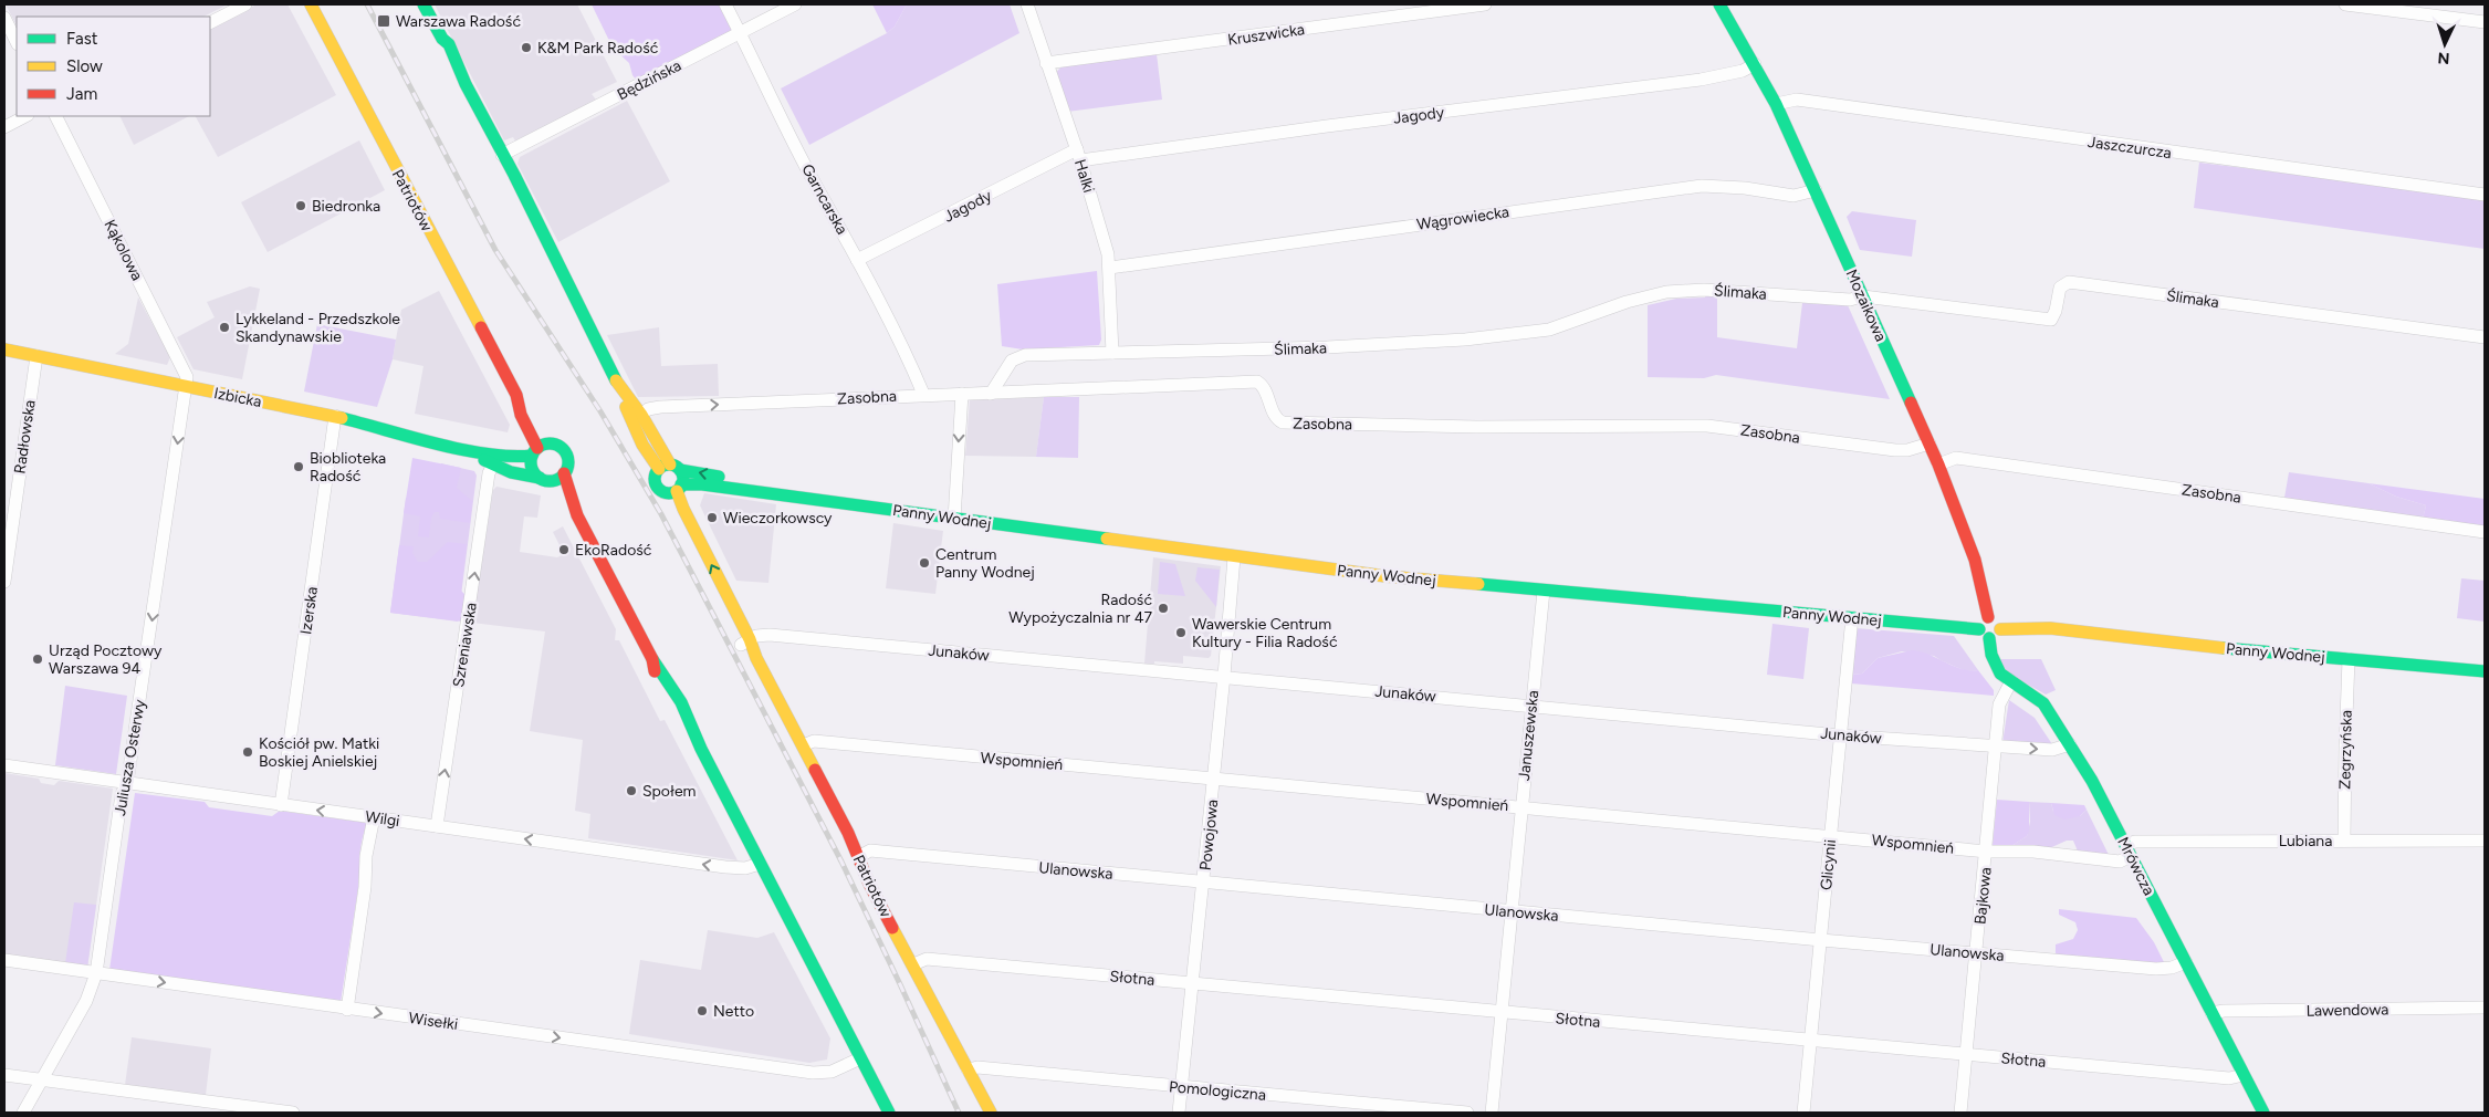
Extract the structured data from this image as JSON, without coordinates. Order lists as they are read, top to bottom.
{
  "streets": {
    "street": [
      "Kruszwicka",
      "Będzińska",
      "Jagody",
      "Jaszczurcza",
      "Halki",
      "Garncarska",
      "Patriotów",
      "Wągrowiecka",
      "Kąkolowa",
      "Ślimaka",
      "Mozaikowa",
      "Izbicka",
      "Zasobna",
      "Radłowska",
      "Panny Wodnej",
      "Izerska",
      "Szreniawska",
      "Junaków",
      "Januszewska",
      "Zegrzyńska",
      "Juliusza Osterwy",
      "Wspomnień",
      "Wilgi",
      "Powojowa",
      "Lubiana",
      "Glicynii",
      "Mrówcza",
      "Ulanowska",
      "Bajkowa",
      "Słotna",
      "Lawendowa",
      "Wisełki",
      "Pomologiczna"
    ]
  },
  "crossings": [
    ["Kruszwicka", "Halki"],
    ["Będzińska", "Garncarska"],
    ["Jagody", "Halki"],
    ["Jagody", "Garncarska"],
    ["Jagody", "Mozaikowa"],
    ["Jaszczurcza", "Mozaikowa"],
    ["Halki", "Wągrowiecka"],
    ["Halki", "Ślimaka"],
    ["Garncarska", "Zasobna"],
    ["Patriotów", "Izbicka"],
    ["Patriotów", "Panny Wodnej"],
    ["Patriotów", "Junaków"],
    ["Patriotów", "Wspomnień"],
    ["Patriotów", "Ulanowska"],
    ["Patriotów", "Słotna"],
    ["Patriotów", "Pomologiczna"],
    ["Wągrowiecka", "Mozaikowa"],
    ["Kąkolowa", "Izbicka"],
    ["Kąkolowa", "Juliusza Osterwy"],
    ["Ślimaka", "Mozaikowa"],
    ["Ślimaka", "Zasobna"],
    ["Mozaikowa", "Zasobna"],
    ["Mozaikowa", "Panny Wodnej"],
    ["Mozaikowa", "Mrówcza"],
    ["Izbicka", "Radłowska"],
    ["Izbicka", "Izerska"],
    ["Izbicka", "Szreniawska"],
    ["Izbicka", "Juliusza Osterwy"],
    ["Panny Wodnej", "Januszewska"],
    ["Panny Wodnej", "Zegrzyńska"],
    ["Panny Wodnej", "Powojowa"],
    ["Panny Wodnej", "Glicynii"],
    ["Panny Wodnej", "Mrówcza"],
    ["Izerska", "Wilgi"],
    ["Szreniawska", "Wilgi"],
    ["Junaków", "Januszewska"],
    ["Junaków", "Powojowa"],
    ["Junaków", "Glicynii"],
    ["Junaków", "Mrówcza"],
    ["Junaków", "Bajkowa"],
    ["Januszewska", "Wspomnień"],
    ["Januszewska", "Ulanowska"],
    ["Januszewska", "Słotna"],
    ["Zegrzyńska", "Lubiana"],
    ["Juliusza Osterwy", "Wilgi"],
    ["Juliusza Osterwy", "Wisełki"],
    ["Wspomnień", "Powojowa"],
    ["Wspomnień", "Lubiana"],
    ["Wspomnień", "Glicynii"],
    ["Wspomnień", "Mrówcza"],
    ["Wspomnień", "Bajkowa"],
    ["Powojowa", "Ulanowska"],
    ["Powojowa", "Słotna"],
    ["Powojowa", "Pomologiczna"],
    ["Lubiana", "Mrówcza"],
    ["Glicynii", "Ulanowska"],
    ["Glicynii", "Słotna"],
    ["Mrówcza", "Ulanowska"],
    ["Mrówcza", "Bajkowa"],
    ["Mrówcza", "Słotna"],
    ["Mrówcza", "Lawendowa"],
    ["Ulanowska", "Bajkowa"],
    ["Bajkowa", "Słotna"]
  ],
  "one_way": [
    "Szreniawska",
    "Juliusza Osterwy",
    "Wilgi",
    "Wisełki"
  ],
  "places": {
    "transit": ["Warszawa Radość"],
    "other": [
      "K&M Park Radość",
      "Biedronka",
      "Lykkeland - Przedszkole Skandynawskie",
      "Bioblioteka Radość",
      "Wieczorkowscy",
      "EkoRadość",
      "Centrum Panny Wodnej",
      "Radość Wypożyczalnia nr 47",
      "Wawerskie Centrum Kultury - Filia Radość",
      "Urząd Pocztowy Warszawa 94",
      "Kościół pw. Matki Boskiej Anielskiej",
      "Społem",
      "Netto"
    ]
  },
  "legend": ["Fast", "Slow", "Jam"],
  "north": "bottom"
}
